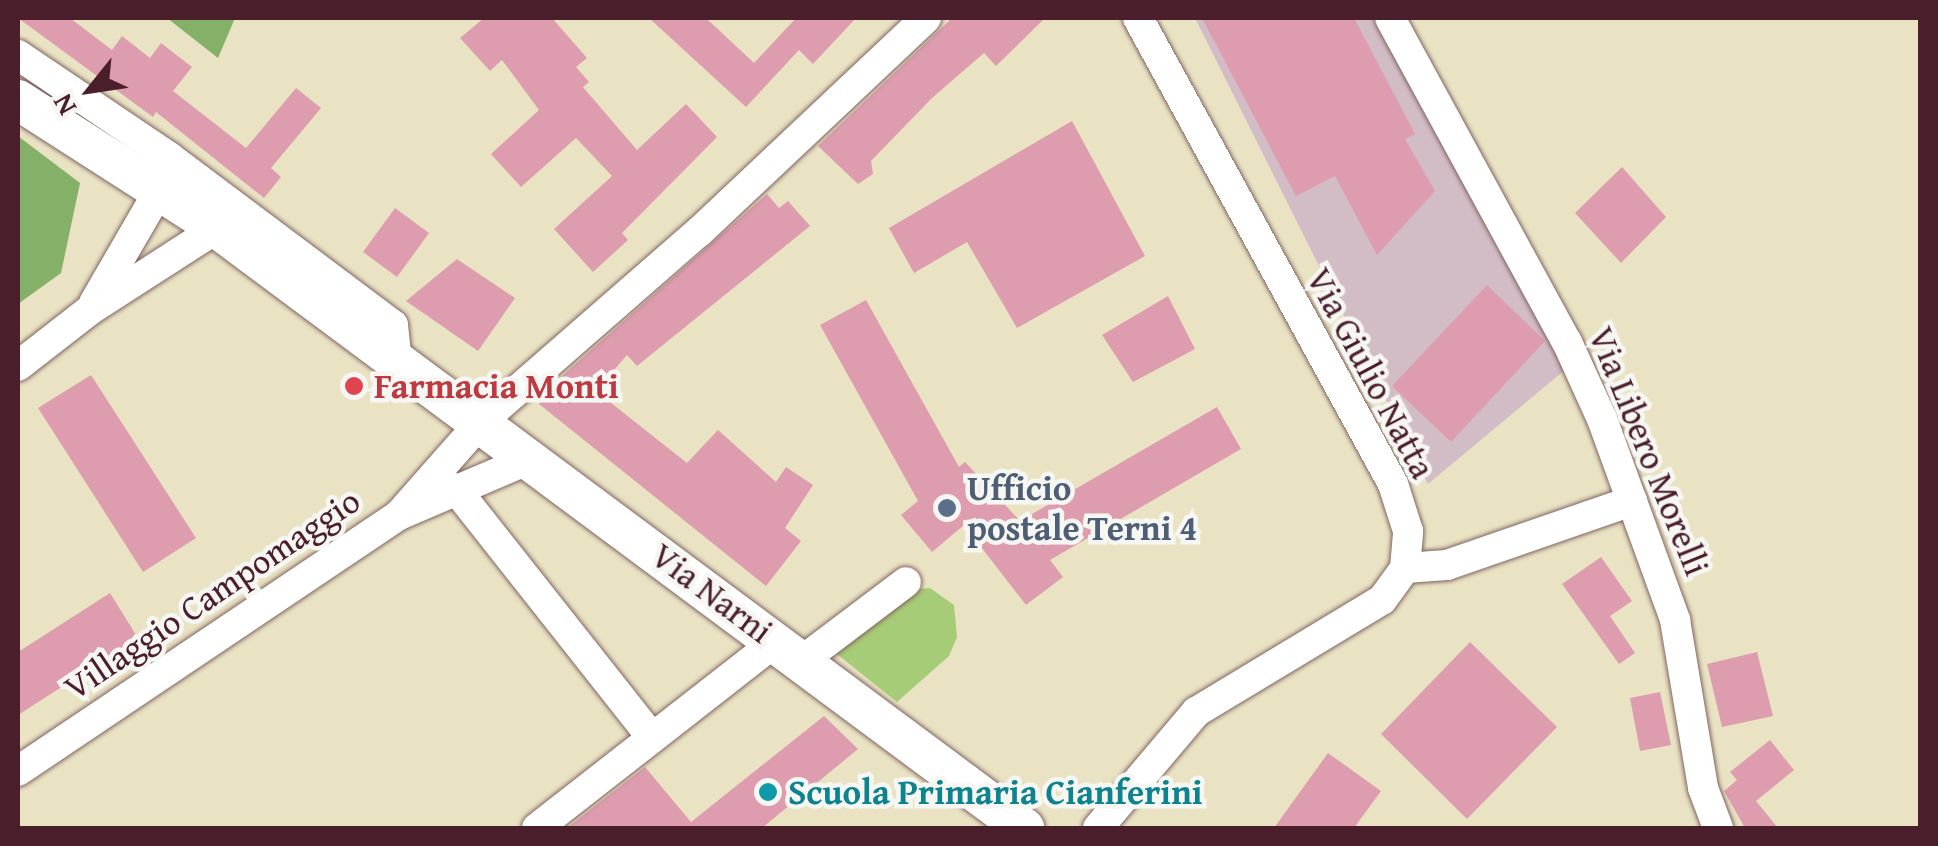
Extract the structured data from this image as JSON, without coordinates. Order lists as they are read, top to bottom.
{
  "streets": {
    "main road": ["Via Narni"],
    "street": ["Via Giulio Natta", "Via Libero Morelli", "Villaggio Campomaggio"]
  },
  "crossings": [
    ["Via Narni", "Villaggio Campomaggio"]
  ],
  "places": ["Farmacia Monti", "Ufficio postale Terni 4", "Scuola Primaria Cianferini"],
  "north": "bottom left"
}
